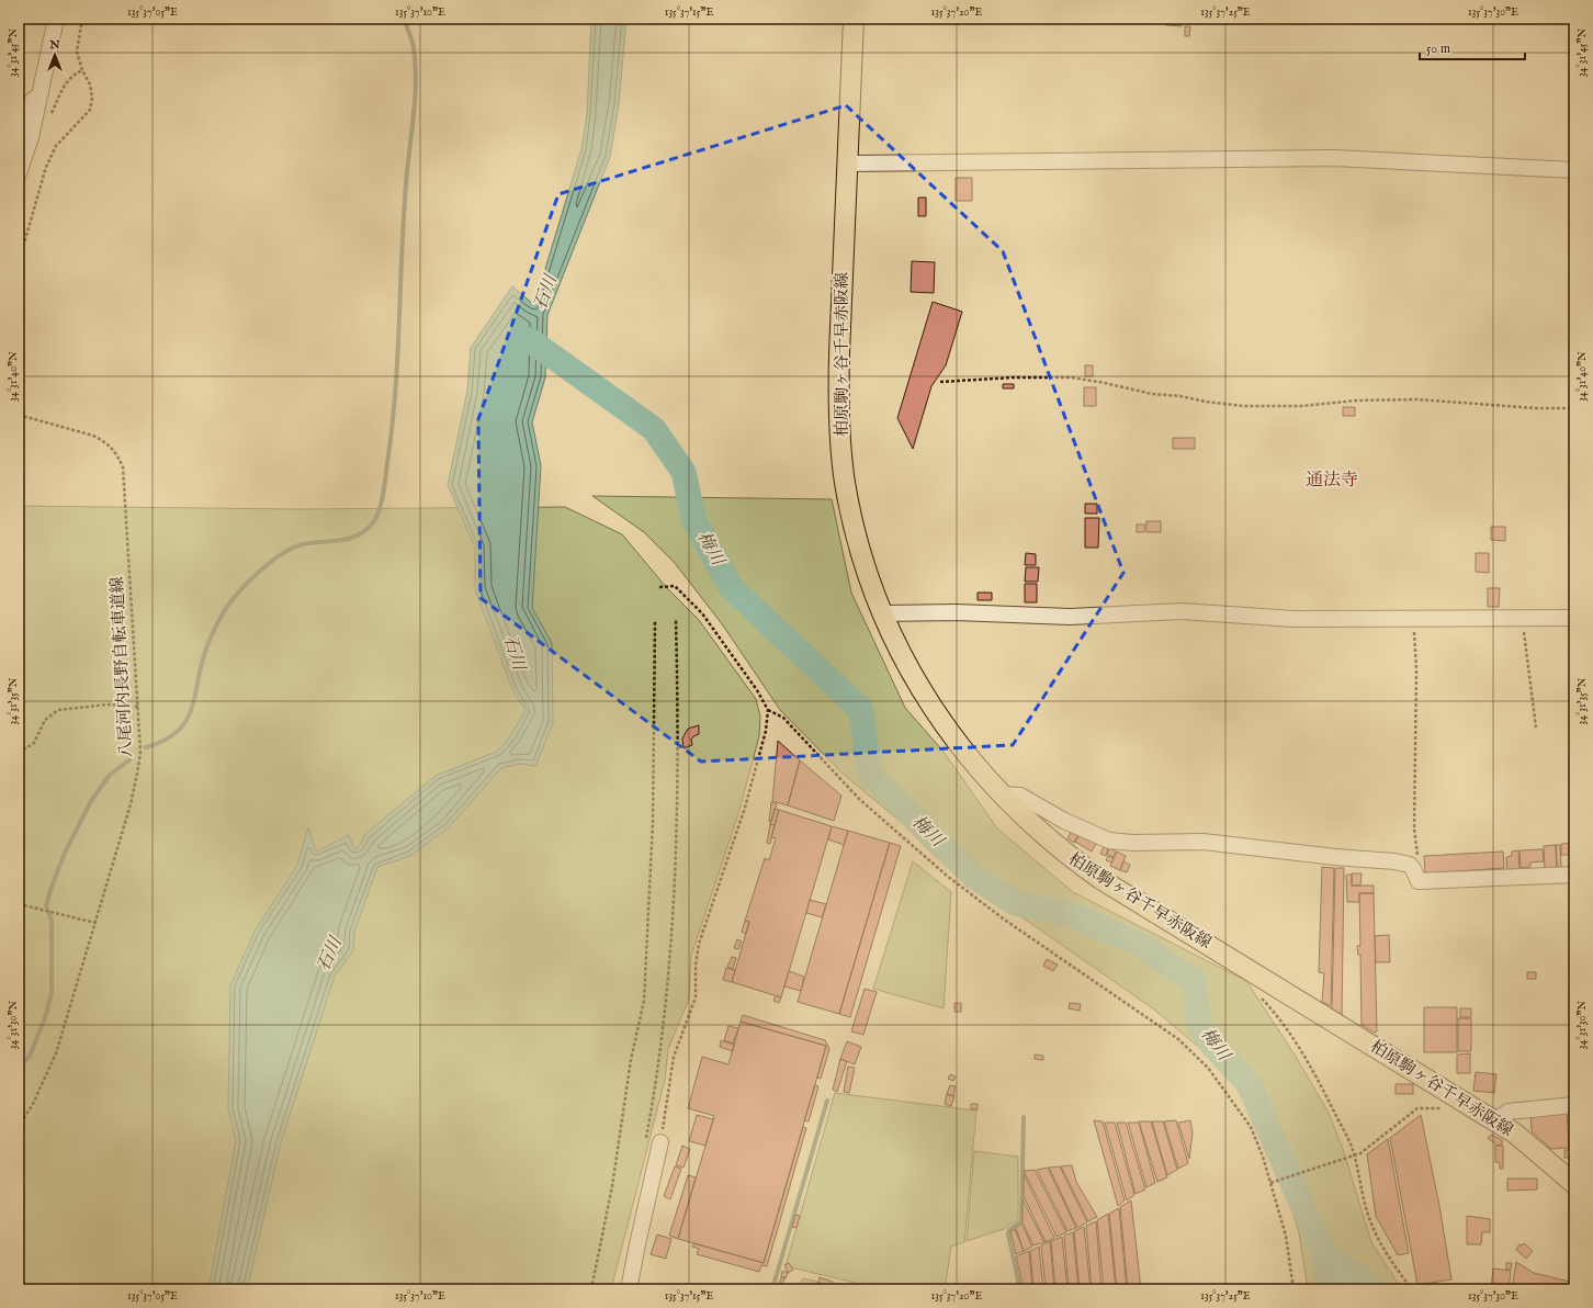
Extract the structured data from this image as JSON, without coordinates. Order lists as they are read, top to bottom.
{
  "streets": {
    "main road": ["柏原駒ヶ谷千早赤阪線"],
    "path": ["八尾河内長野自転車道線"]
  },
  "districts": ["通法寺"],
  "water": ["石川", "梅川"],
  "scale_bar": "50 m",
  "north": "top",
  "coordinates": [
    "135°37'05\"E",
    "135°37'10\"E",
    "135°37'15\"E",
    "135°37'20\"E",
    "135°37'25\"E",
    "135°37'30\"E",
    "34°31'45\"N",
    "34°31'40\"N",
    "34°31'35\"N",
    "34°31'30\"N"
  ]
}
